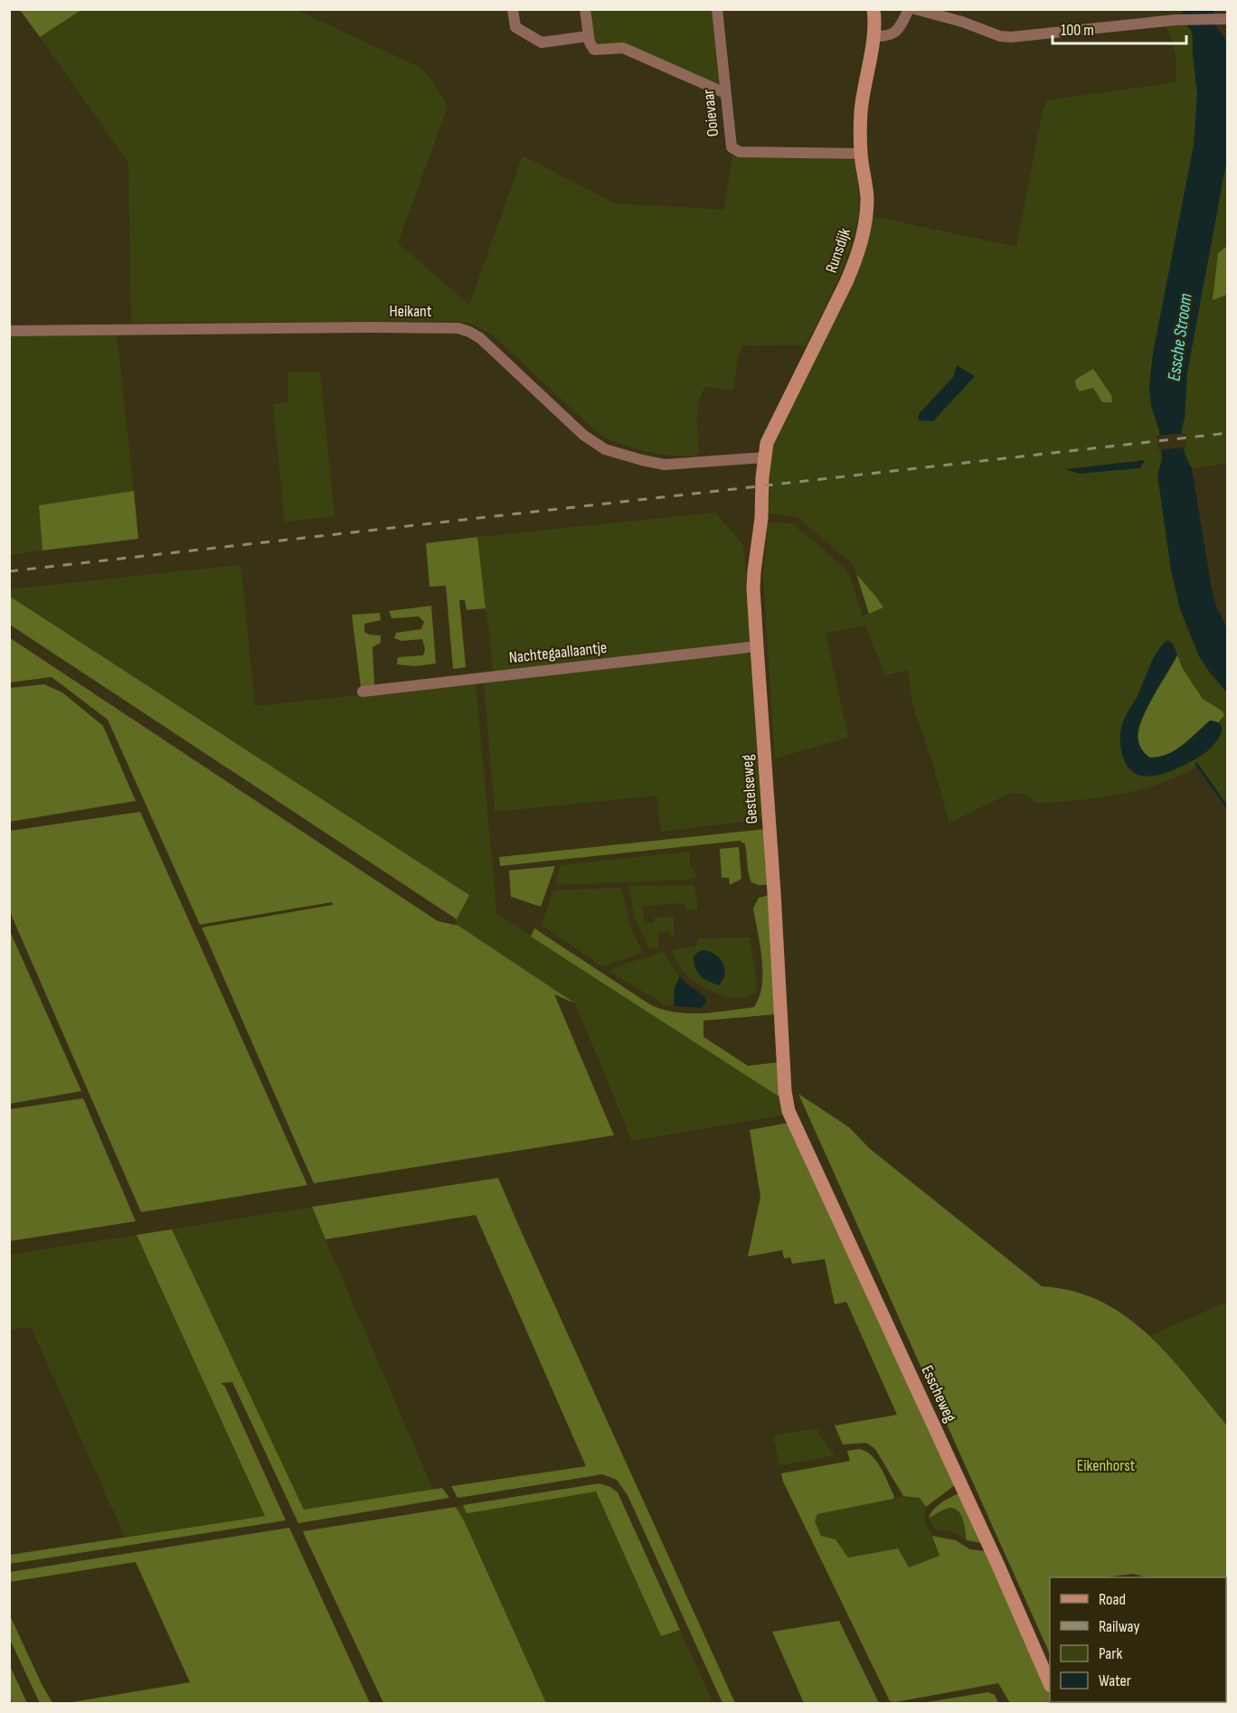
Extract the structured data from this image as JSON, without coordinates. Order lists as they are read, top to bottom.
{
  "streets": {
    "street": [
      "Ooievaar",
      "Runsdijk",
      "Heikant",
      "Nachtegaallaantje",
      "Gestelseweg",
      "Esscheweg"
    ]
  },
  "crossings": [
    ["Ooievaar", "Runsdijk"],
    ["Runsdijk", "Heikant"],
    ["Runsdijk", "Gestelseweg"],
    ["Heikant", "Gestelseweg"],
    ["Nachtegaallaantje", "Gestelseweg"],
    ["Gestelseweg", "Esscheweg"]
  ],
  "water": ["Essche Stroom"],
  "parks": ["Eikenhorst"],
  "legend": [
    "Road",
    "Railway",
    "Park",
    "Water"
  ],
  "scale_bar": "100 m"
}
